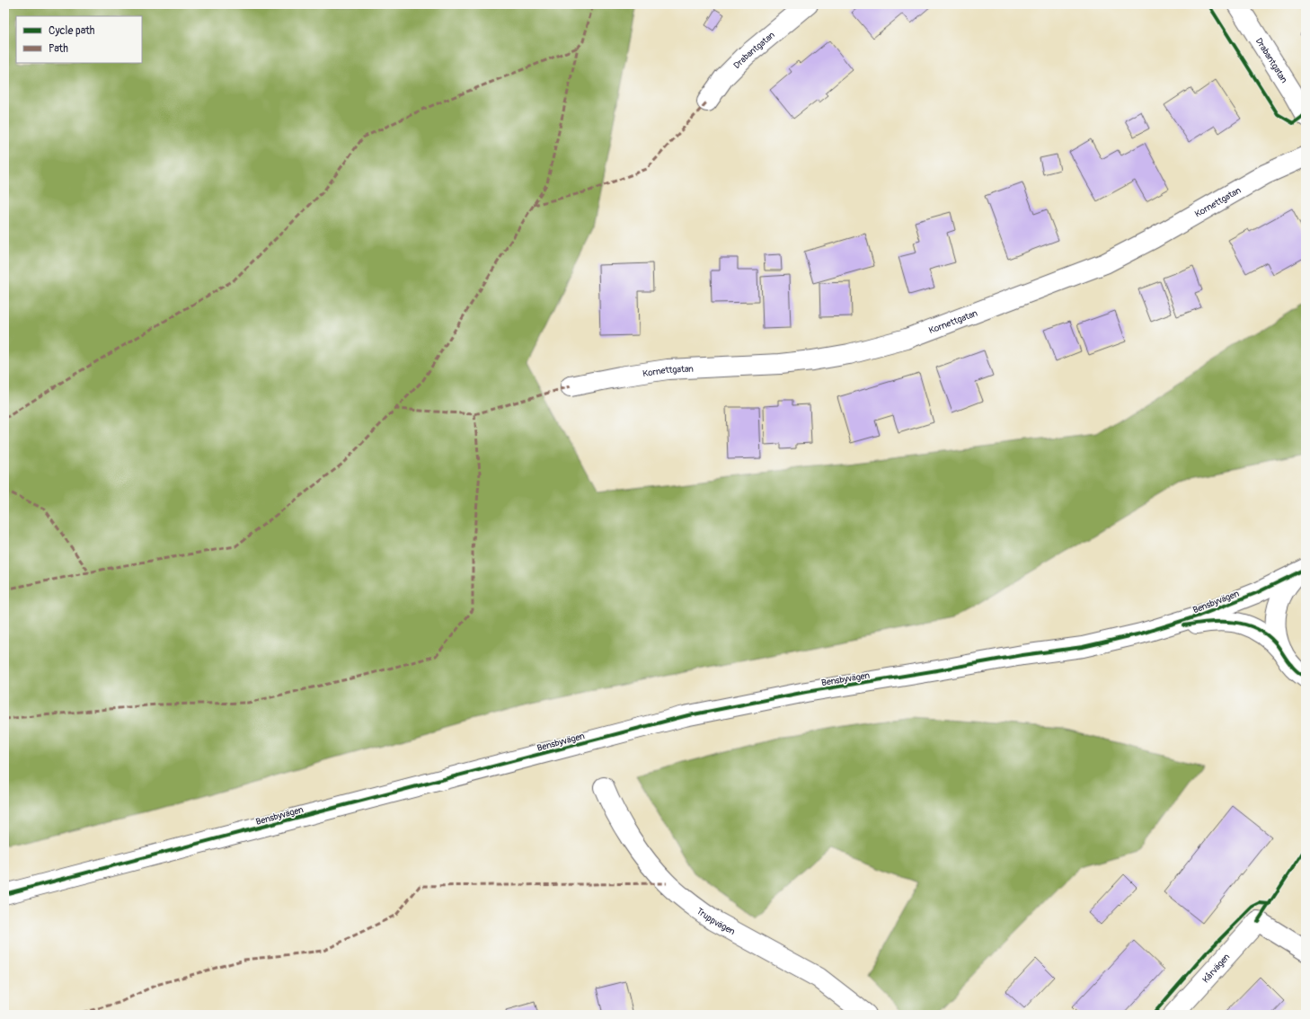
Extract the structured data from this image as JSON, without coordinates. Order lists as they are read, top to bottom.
{
  "streets": {
    "main road": [
      "Drabantgatan",
      "Kornettgatan",
      "Bensbyvägen",
      "Truppvägen",
      "Kårvägen"
    ]
  },
  "legend": ["Cycle path", "Path"]
}
